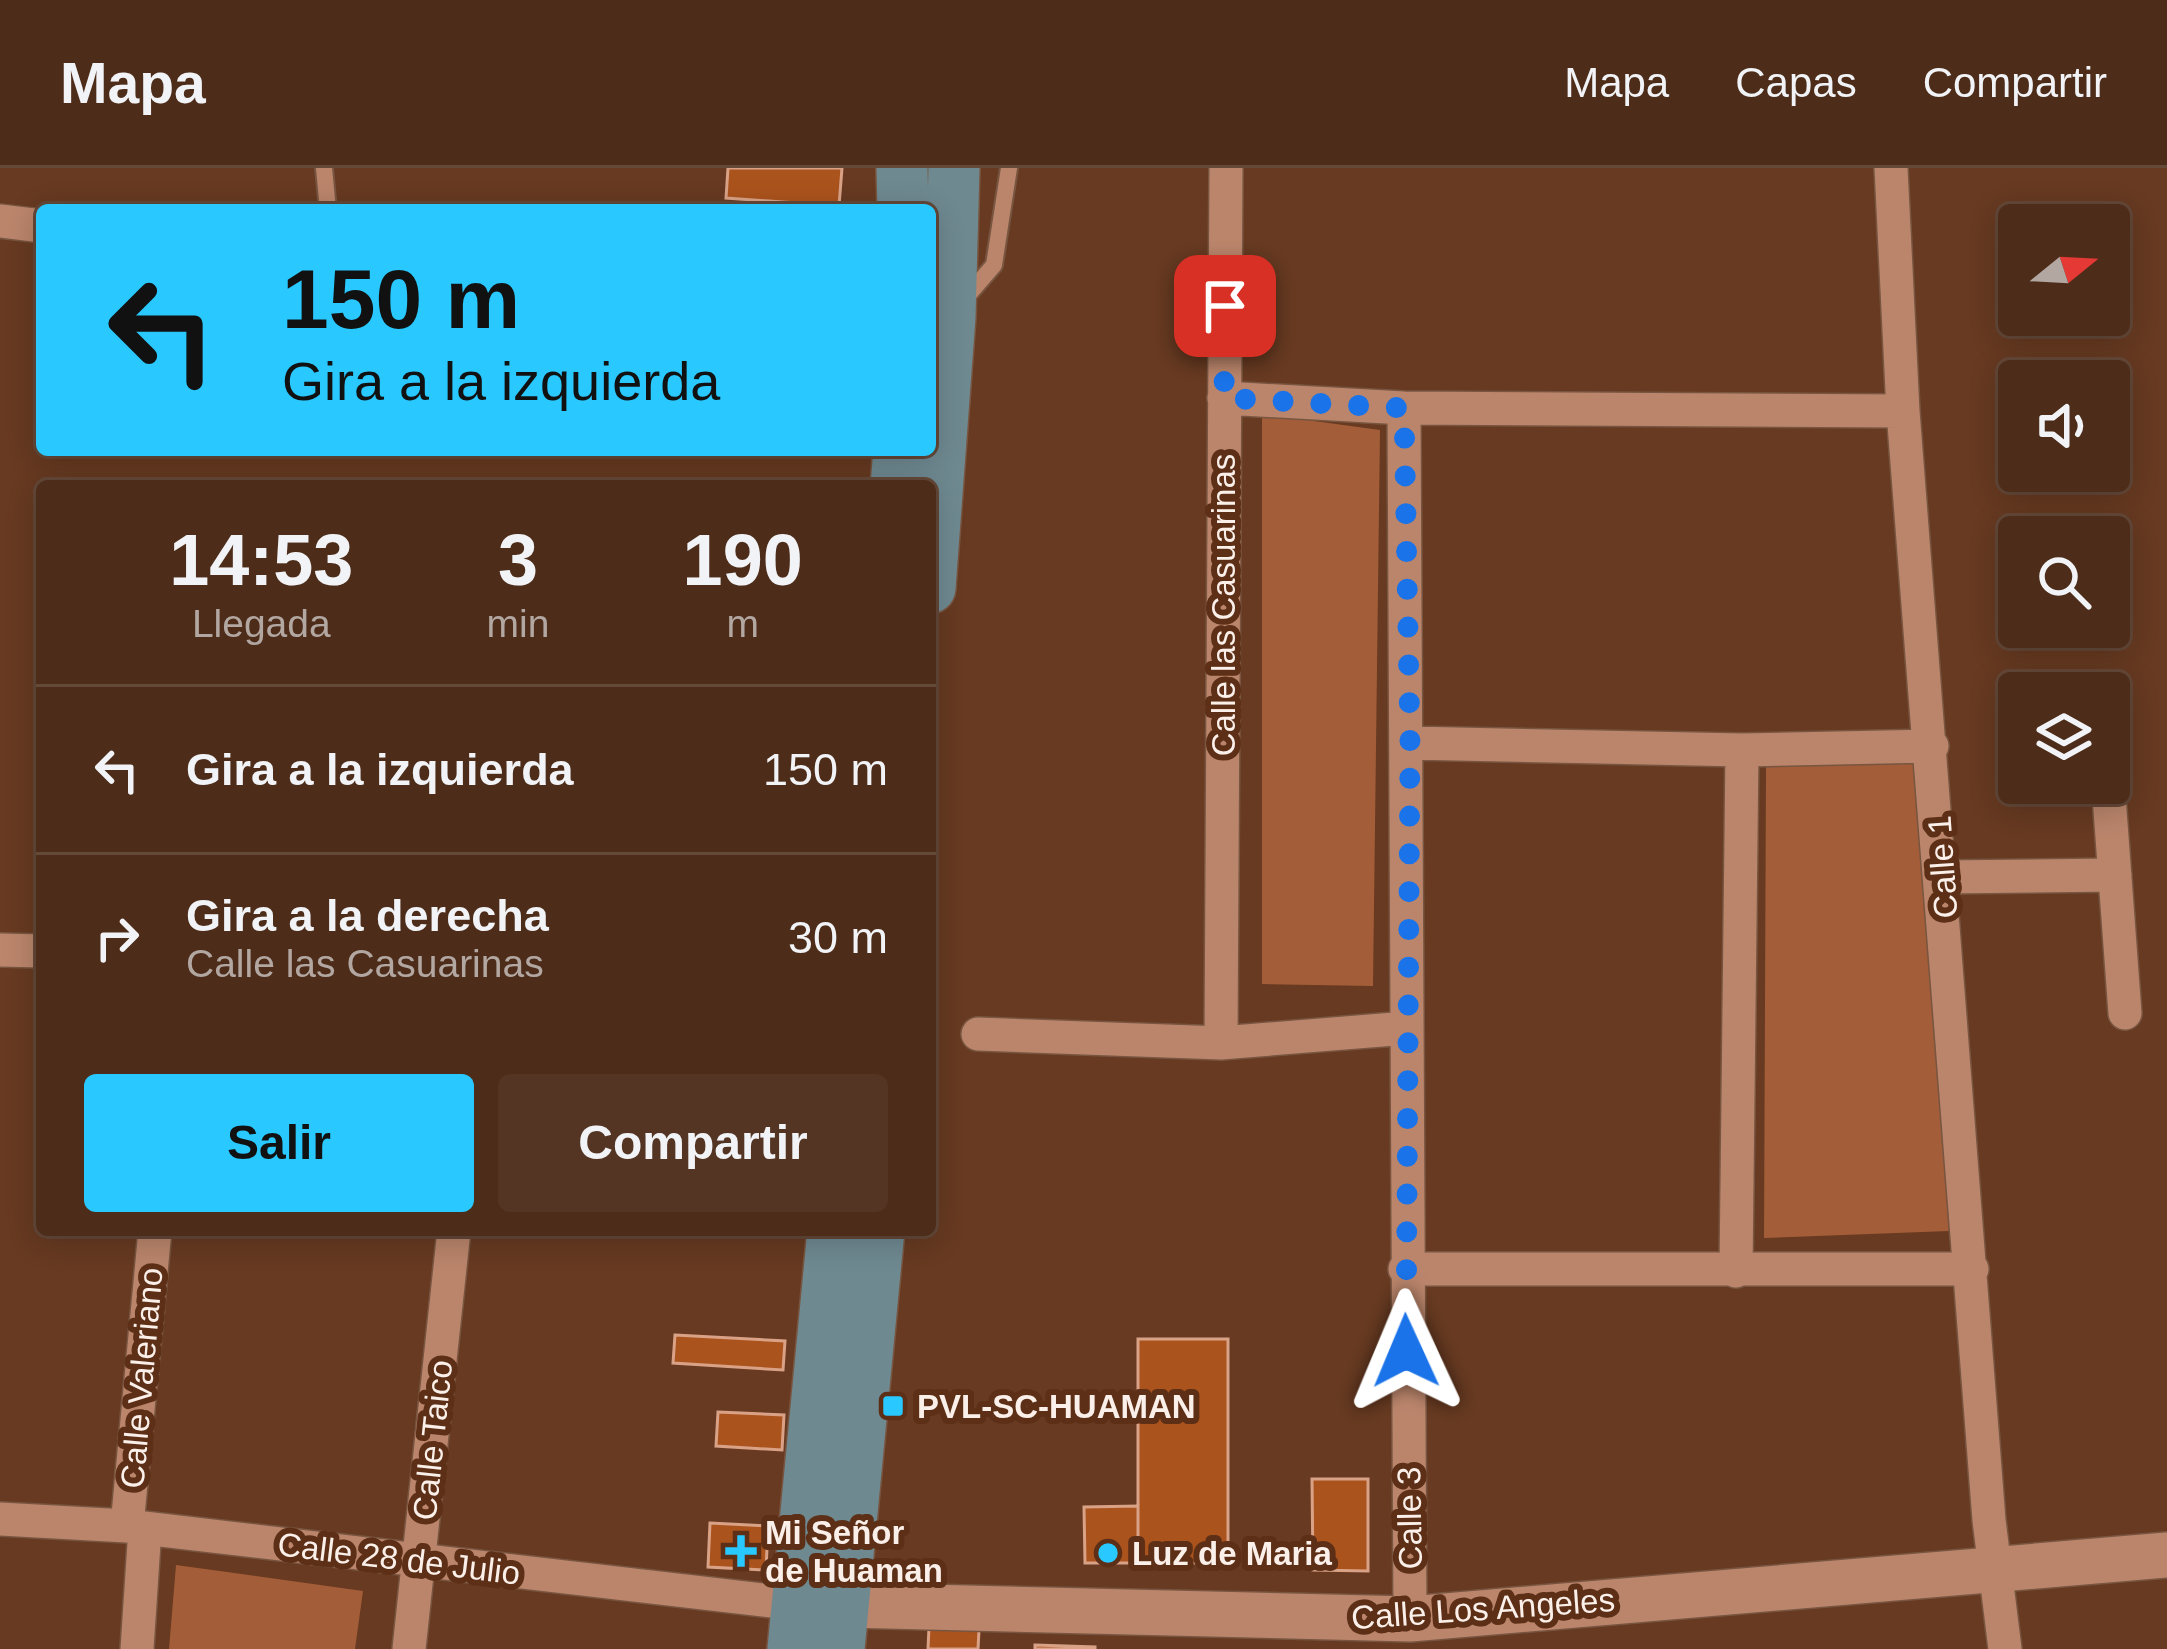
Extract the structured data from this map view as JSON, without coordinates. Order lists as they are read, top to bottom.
{
  "streets": {
    "street": [
      "Calle las Casuarinas",
      "Calle 1",
      "Calle Valeriano",
      "Calle Taico",
      "Calle 3",
      "Calle 28 de Julio",
      "Calle Los Angeles"
    ]
  },
  "crossings": [
    ["Calle 1", "Calle Los Angeles"],
    ["Calle Valeriano", "Calle 28 de Julio"],
    ["Calle Taico", "Calle 28 de Julio"],
    ["Calle 3", "Calle Los Angeles"],
    ["Calle 28 de Julio", "Calle Los Angeles"]
  ],
  "places": {
    "transit": ["PVL-SC-HUAMAN"],
    "health": ["Mi Señor de Huaman"],
    "other": ["Luz de Maria"]
  },
  "north": "right",
  "page": {
    "header": "Mapa",
    "nav": ["Mapa", "Capas", "Compartir"],
    "turn": ["150 m", "Gira a la izquierda"],
    "eta": [
      "14:53",
      "Llegada",
      "3",
      "min",
      "190",
      "m"
    ],
    "list": [
      {
        "name": "Gira a la izquierda",
        "value": "150 m"
      },
      {
        "name": "Gira a la derecha",
        "note": "Calle las Casuarinas",
        "value": "30 m"
      }
    ],
    "buttons": ["Salir", "Compartir"]
  }
}
